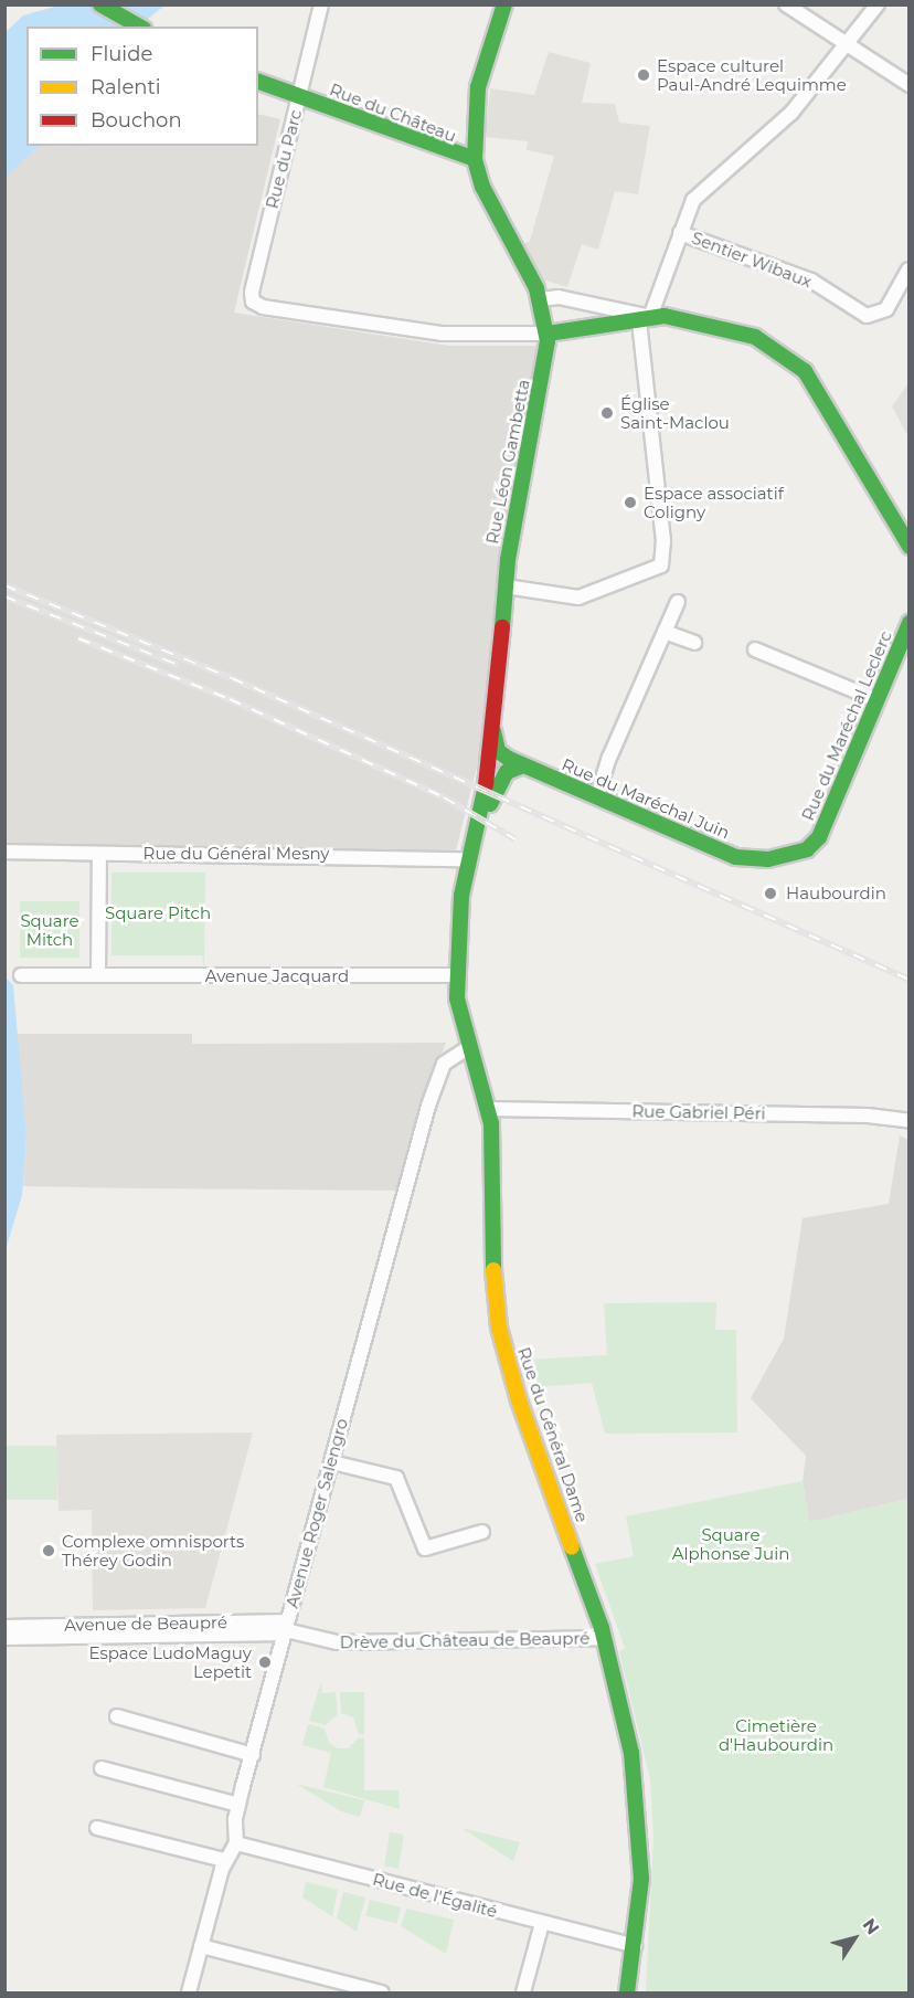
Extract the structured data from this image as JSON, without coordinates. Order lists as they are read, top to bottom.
{
  "streets": {
    "street": [
      "Rue du Château",
      "Rue du Parc",
      "Sentier Wibaux",
      "Rue Léon Gambetta",
      "Rue du Maréchal Leclerc",
      "Rue du Maréchal Juin",
      "Rue du Général Mesny",
      "Avenue Jacquard",
      "Rue Gabriel Péri",
      "Rue du Général Dame",
      "Avenue Roger Salengro",
      "Avenue de Beaupré",
      "Drève du Château de Beaupré",
      "Rue de l'Égalité"
    ]
  },
  "crossings": [
    ["Rue du Château", "Rue du Parc"],
    ["Rue du Château", "Rue Léon Gambetta"],
    ["Rue du Parc", "Rue Léon Gambetta"],
    ["Rue Léon Gambetta", "Rue du Maréchal Juin"],
    ["Rue Léon Gambetta", "Rue du Général Dame"],
    ["Rue du Maréchal Leclerc", "Rue du Maréchal Juin"],
    ["Rue du Général Mesny", "Rue du Général Dame"],
    ["Avenue Jacquard", "Rue du Général Dame"],
    ["Rue Gabriel Péri", "Rue du Général Dame"],
    ["Rue du Général Dame", "Avenue Roger Salengro"],
    ["Rue du Général Dame", "Drève du Château de Beaupré"],
    ["Rue du Général Dame", "Rue de l'Égalité"],
    ["Avenue Roger Salengro", "Avenue de Beaupré"],
    ["Avenue Roger Salengro", "Drève du Château de Beaupré"],
    ["Avenue Roger Salengro", "Rue de l'Égalité"],
    ["Avenue de Beaupré", "Drève du Château de Beaupré"]
  ],
  "parks": [
    "Square Pitch",
    "Square Mitch",
    "Square Alphonse Juin",
    "Cimetière d'Haubourdin"
  ],
  "places": [
    "Espace culturel Paul-André Lequimme",
    "Église Saint-Maclou",
    "Espace associatif Coligny",
    "Haubourdin",
    "Complexe omnisports Thérey Godin",
    "Espace LudoMaguy Lepetit"
  ],
  "legend": ["Fluide", "Ralenti", "Bouchon"],
  "north": "top right"
}
